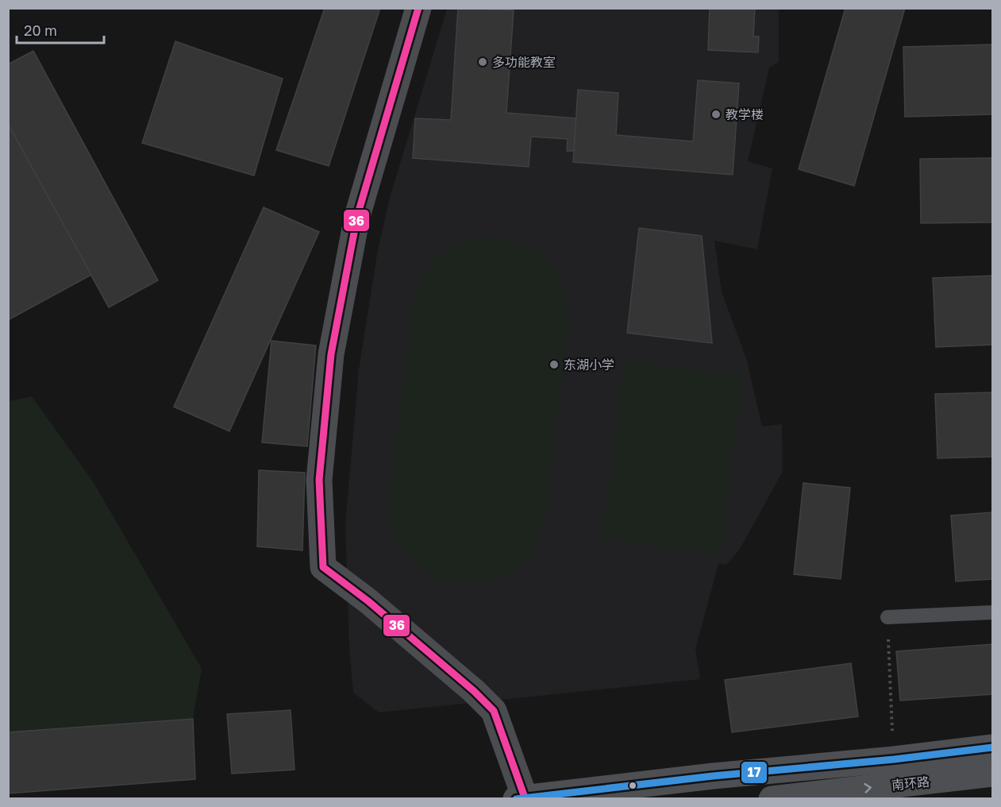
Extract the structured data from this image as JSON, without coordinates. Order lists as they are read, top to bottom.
{
  "streets": {
    "main road": ["南环路"]
  },
  "places": ["多功能教室", "教学楼", "东湖小学"],
  "lines": ["transit line 36", "transit line 17"],
  "scale_bar": "20 m"
}
